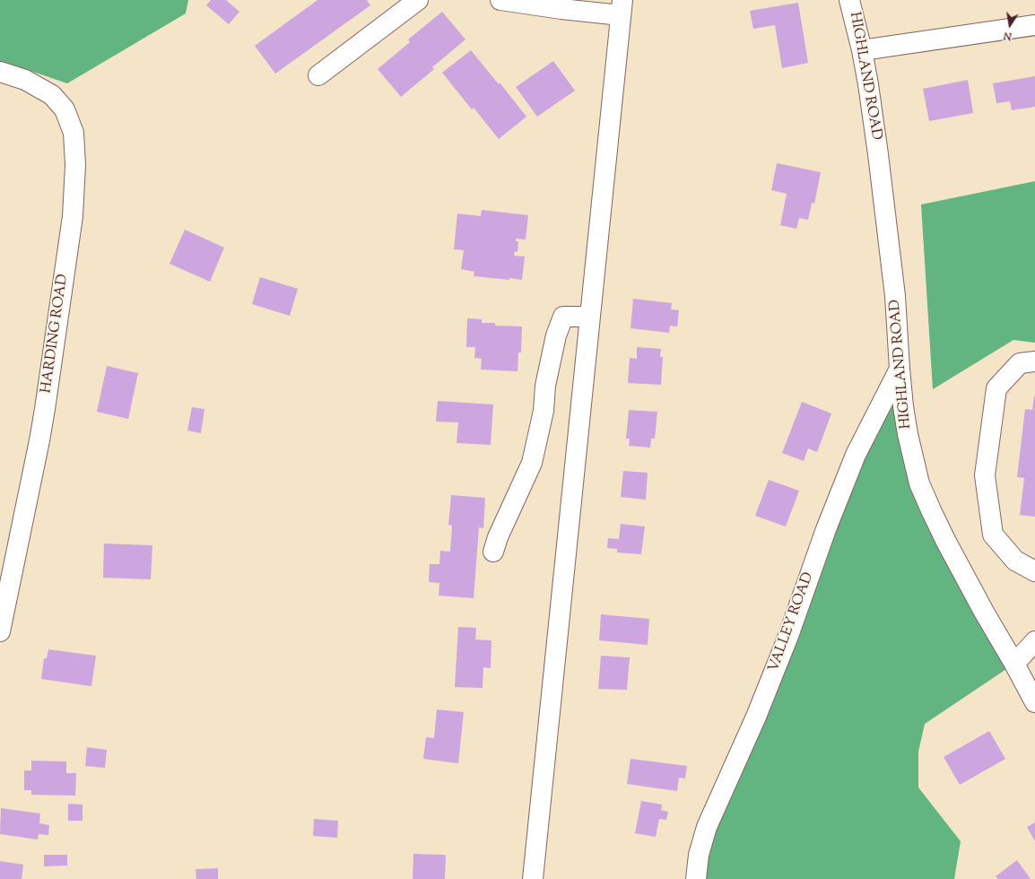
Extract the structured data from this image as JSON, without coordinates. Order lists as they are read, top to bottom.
{
  "streets": {
    "street": ["HIGHLAND ROAD", "HARDING ROAD", "VALLEY ROAD"]
  },
  "crossings": [
    ["HIGHLAND ROAD", "VALLEY ROAD"]
  ],
  "north": "bottom"
}
